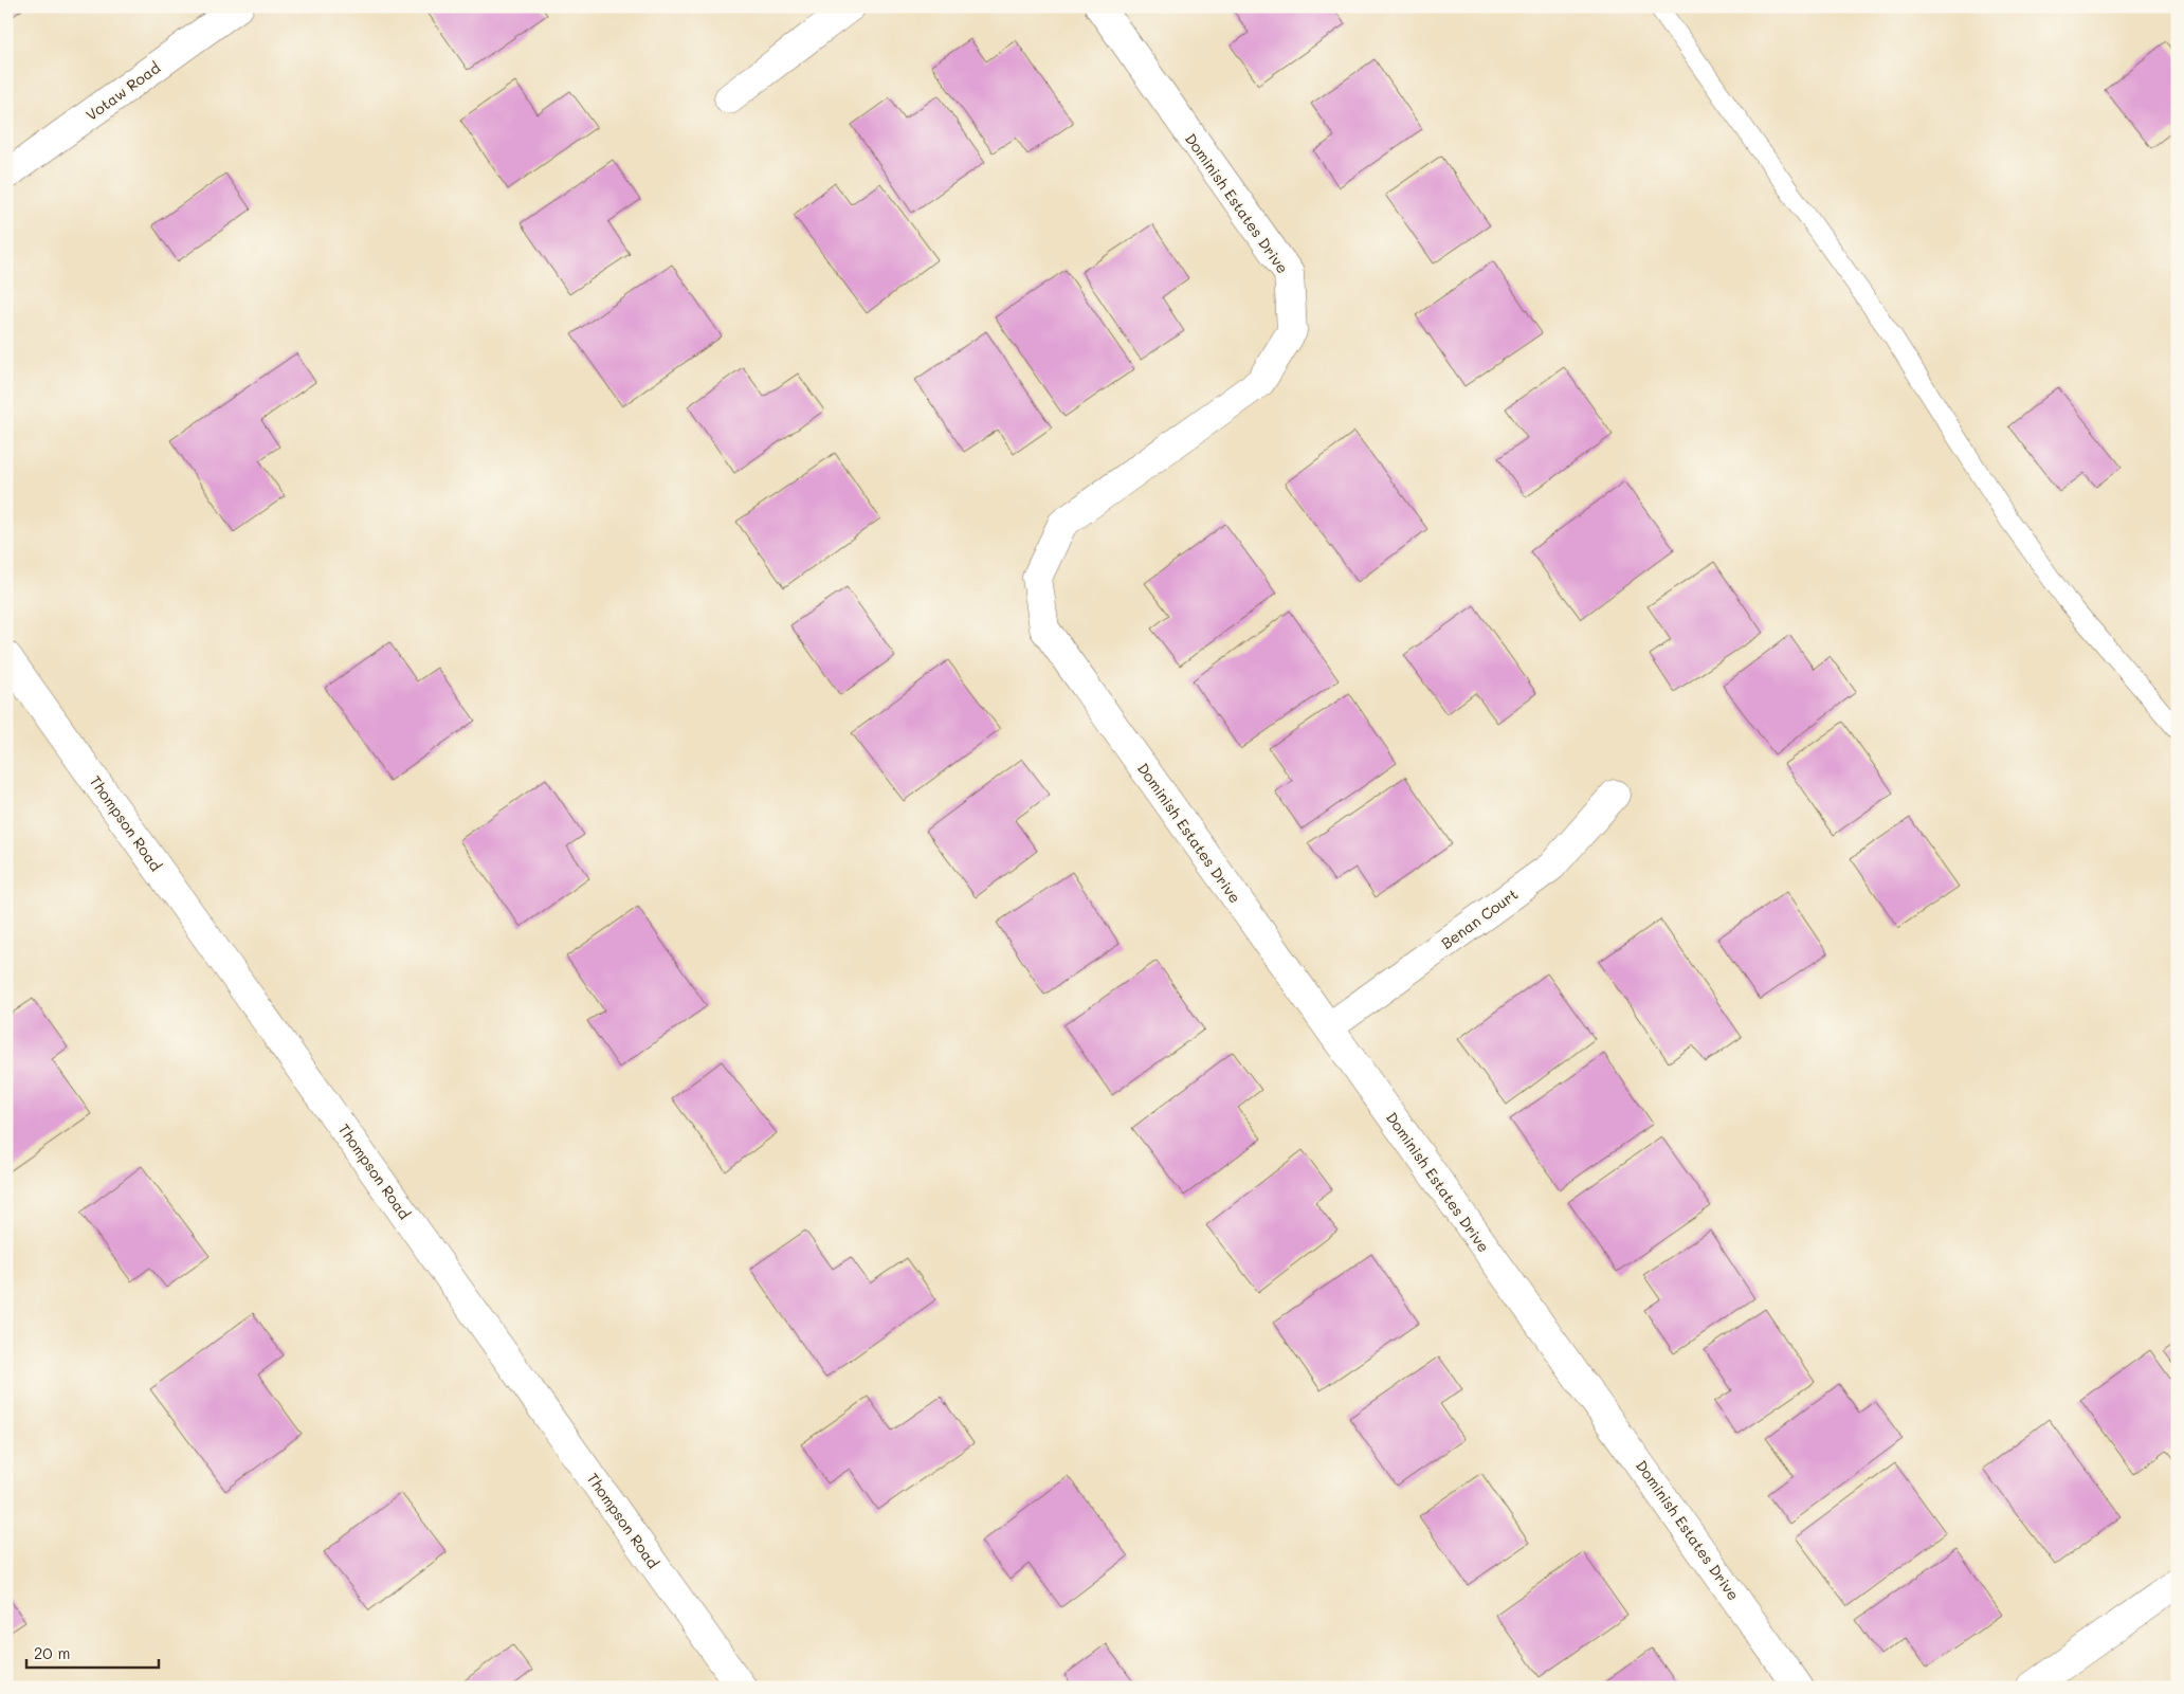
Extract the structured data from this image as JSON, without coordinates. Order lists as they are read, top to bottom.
{
  "streets": {
    "street": [
      "Votaw Road",
      "Dominish Estates Drive",
      "Thompson Road",
      "Benan Court"
    ]
  },
  "crossings": [
    ["Dominish Estates Drive", "Benan Court"]
  ],
  "scale_bar": "20 m"
}
